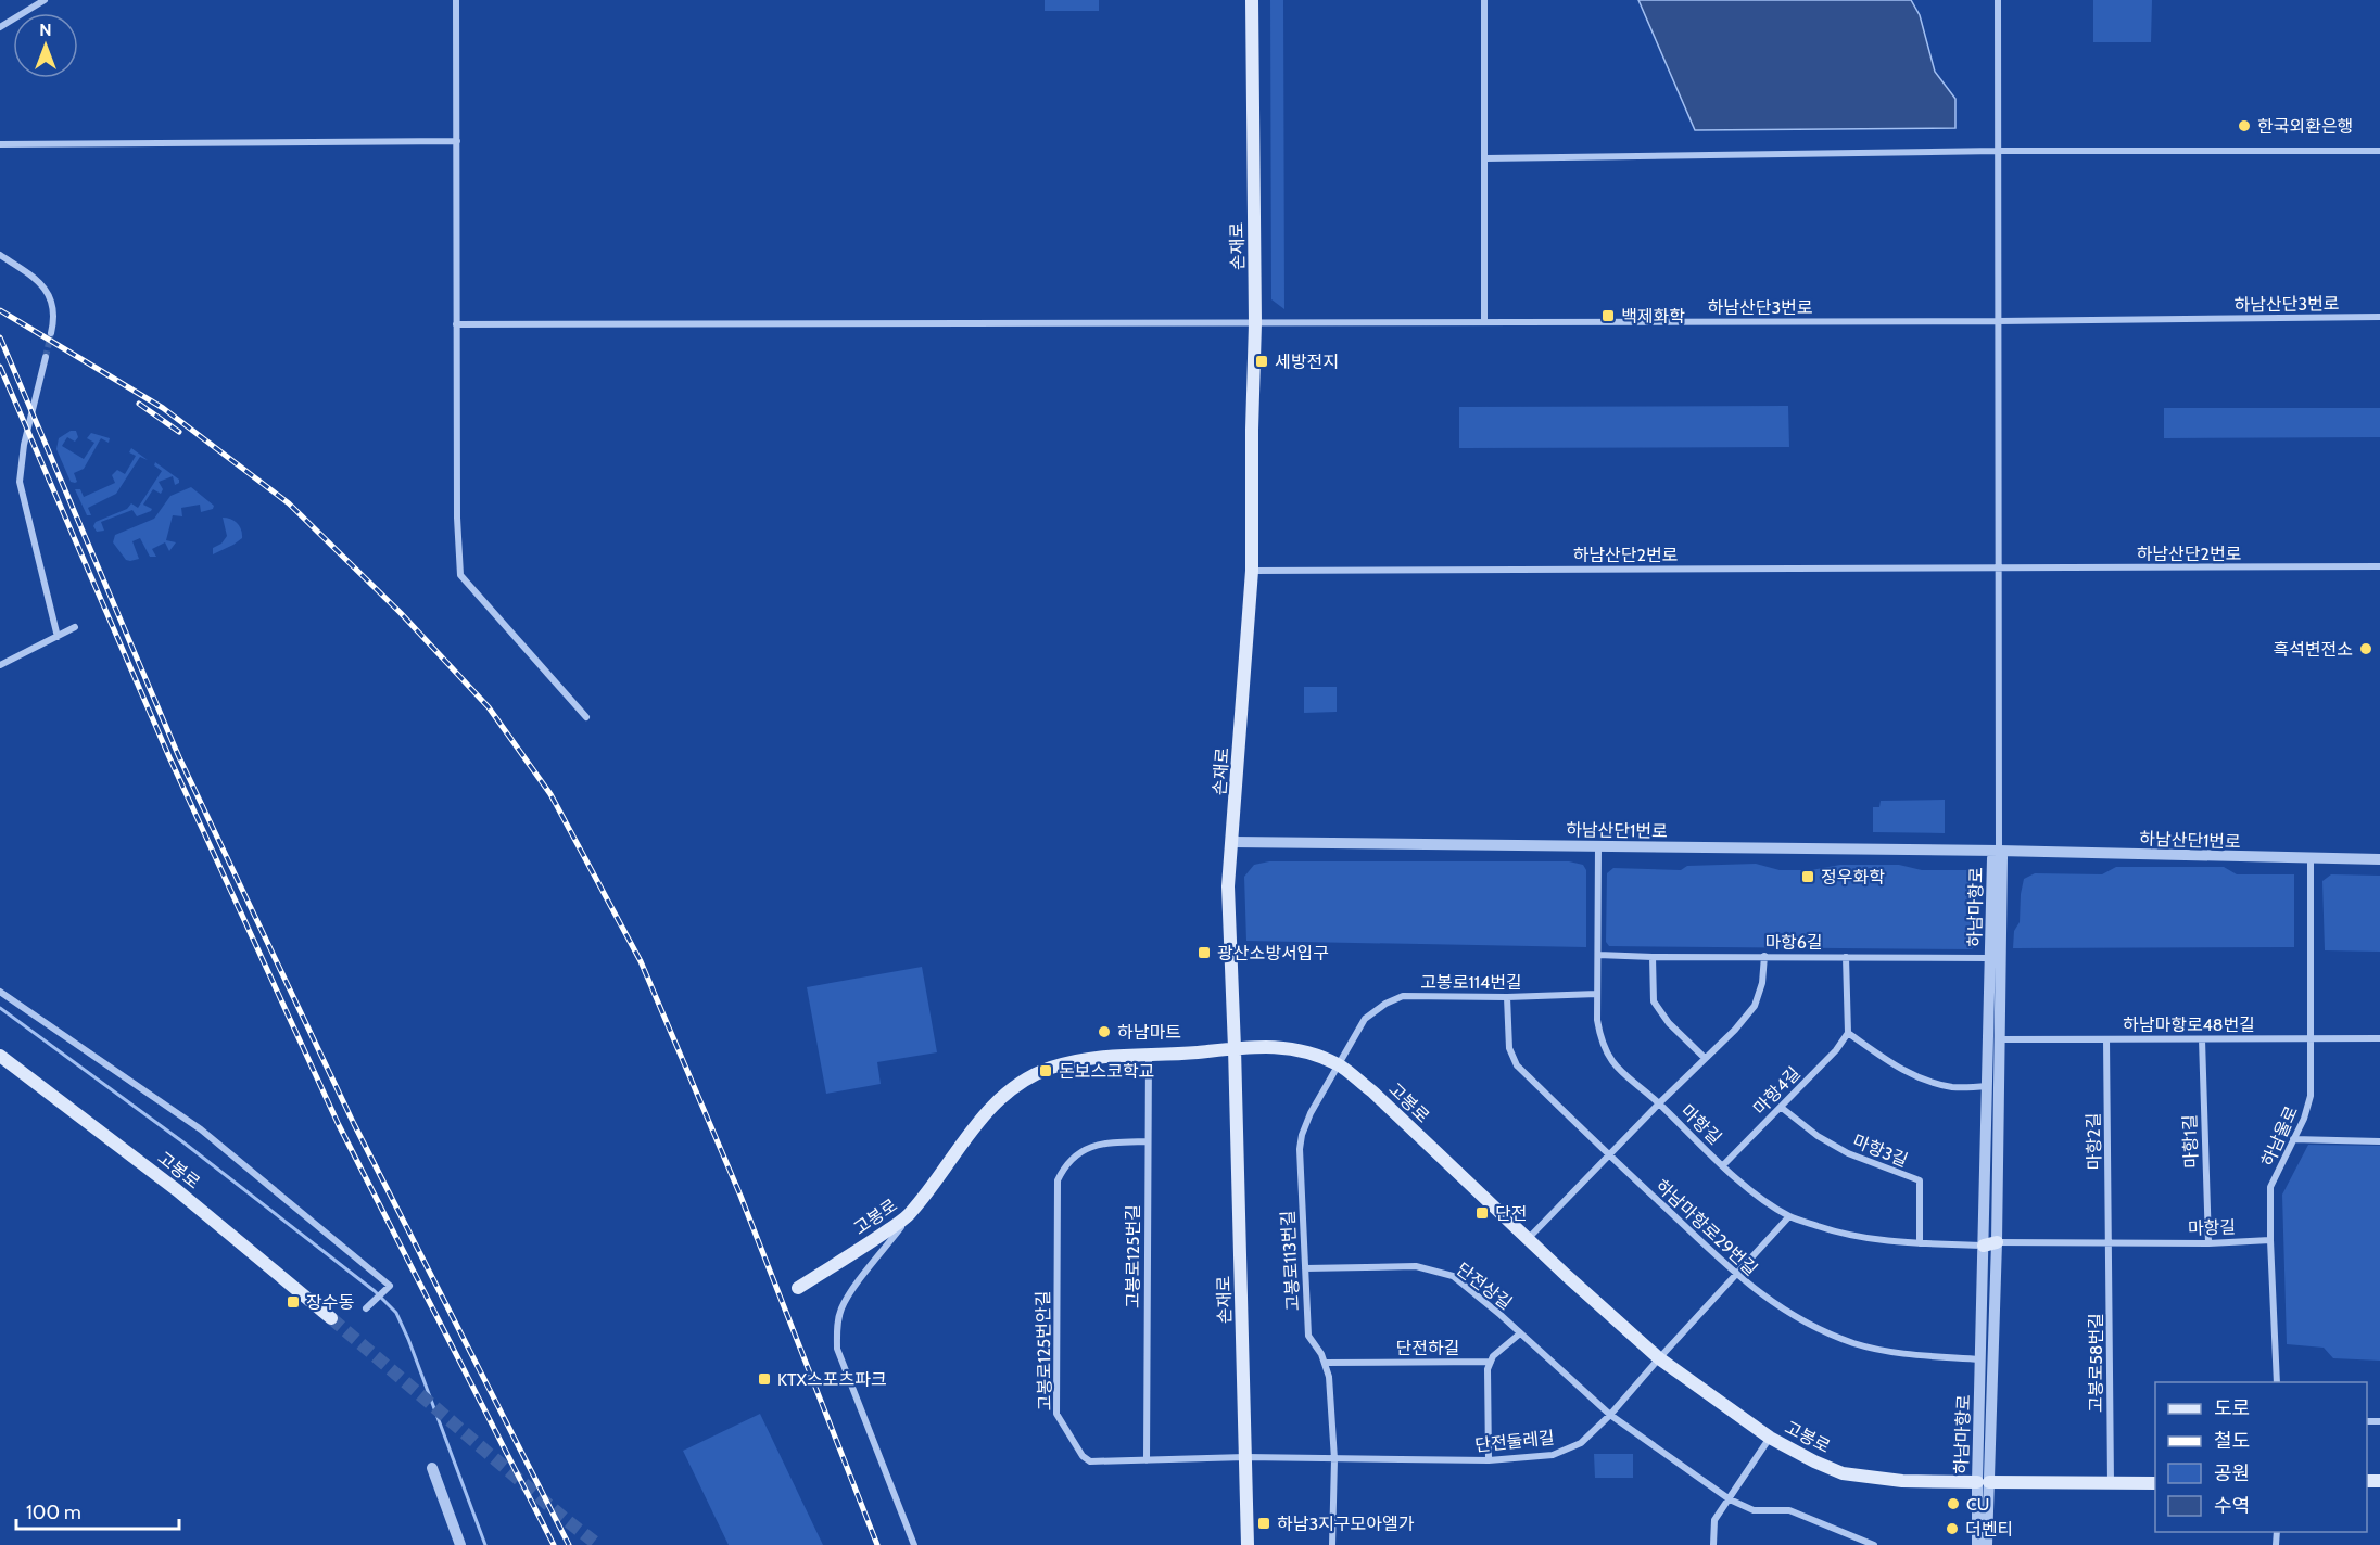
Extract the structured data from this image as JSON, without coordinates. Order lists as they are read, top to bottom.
{
  "streets": {
    "main road": ["손재로", "고봉로"],
    "street": [
      "하남산단3번로",
      "하남산단2번로",
      "하남산단1번로",
      "하남마항로",
      "마항6길",
      "고봉로114번길",
      "하남마항로48번길",
      "마항4길",
      "마항길",
      "하남울로",
      "마항2길",
      "마항1길",
      "마항3길",
      "하남마항로29번길",
      "고봉로125번길",
      "고봉로113번길",
      "단전상길",
      "단전하길",
      "고봉로125번안길",
      "고봉로58번길",
      "단전둘레길"
    ]
  },
  "crossings": [
    ["손재로", "하남산단3번로"],
    ["손재로", "하남산단2번로"],
    ["손재로", "하남산단1번로"],
    ["손재로", "고봉로"],
    ["손재로", "고봉로125번안길"],
    ["손재로", "단전둘레길"],
    ["하남산단1번로", "하남마항로"],
    ["하남산단1번로", "마항길"],
    ["하남산단1번로", "하남울로"],
    ["하남마항로", "마항6길"],
    ["하남마항로", "하남마항로48번길"],
    ["하남마항로", "고봉로"],
    ["하남마항로", "마항길"],
    ["하남마항로", "하남마항로29번길"],
    ["마항6길", "마항길"],
    ["고봉로114번길", "고봉로"],
    ["고봉로114번길", "마항길"],
    ["고봉로114번길", "하남마항로29번길"],
    ["고봉로114번길", "고봉로113번길"],
    ["하남마항로48번길", "하남울로"],
    ["하남마항로48번길", "마항2길"],
    ["하남마항로48번길", "마항1길"],
    ["마항4길", "마항길"],
    ["마항4길", "마항3길"],
    ["고봉로", "고봉로125번길"],
    ["고봉로", "고봉로113번길"],
    ["고봉로", "고봉로58번길"],
    ["고봉로", "단전둘레길"],
    ["마항길", "하남울로"],
    ["마항길", "마항2길"],
    ["마항길", "마항1길"],
    ["마항길", "마항3길"],
    ["마항길", "고봉로58번길"],
    ["마항길", "단전둘레길"],
    ["마항2길", "고봉로58번길"],
    ["하남마항로29번길", "단전둘레길"],
    ["고봉로125번길", "고봉로125번안길"],
    ["고봉로113번길", "단전상길"],
    ["고봉로113번길", "단전하길"],
    ["고봉로113번길", "단전둘레길"],
    ["단전상길", "단전둘레길"],
    ["고봉로125번안길", "단전둘레길"]
  ],
  "places": {
    "other": [
      "한국외환은행",
      "흑석변전소",
      "하남마트",
      "CU",
      "더벤티"
    ],
    "transit": [
      "백제화학",
      "세방전지",
      "정우화학",
      "광산소방서입구",
      "돈보스코학교",
      "단전",
      "장수동",
      "KTX스포츠파크",
      "하남3지구모아엘가"
    ]
  },
  "legend": [
    "도로",
    "철도",
    "공원",
    "수역"
  ],
  "scale_bar": "100 m",
  "north": "top"
}
